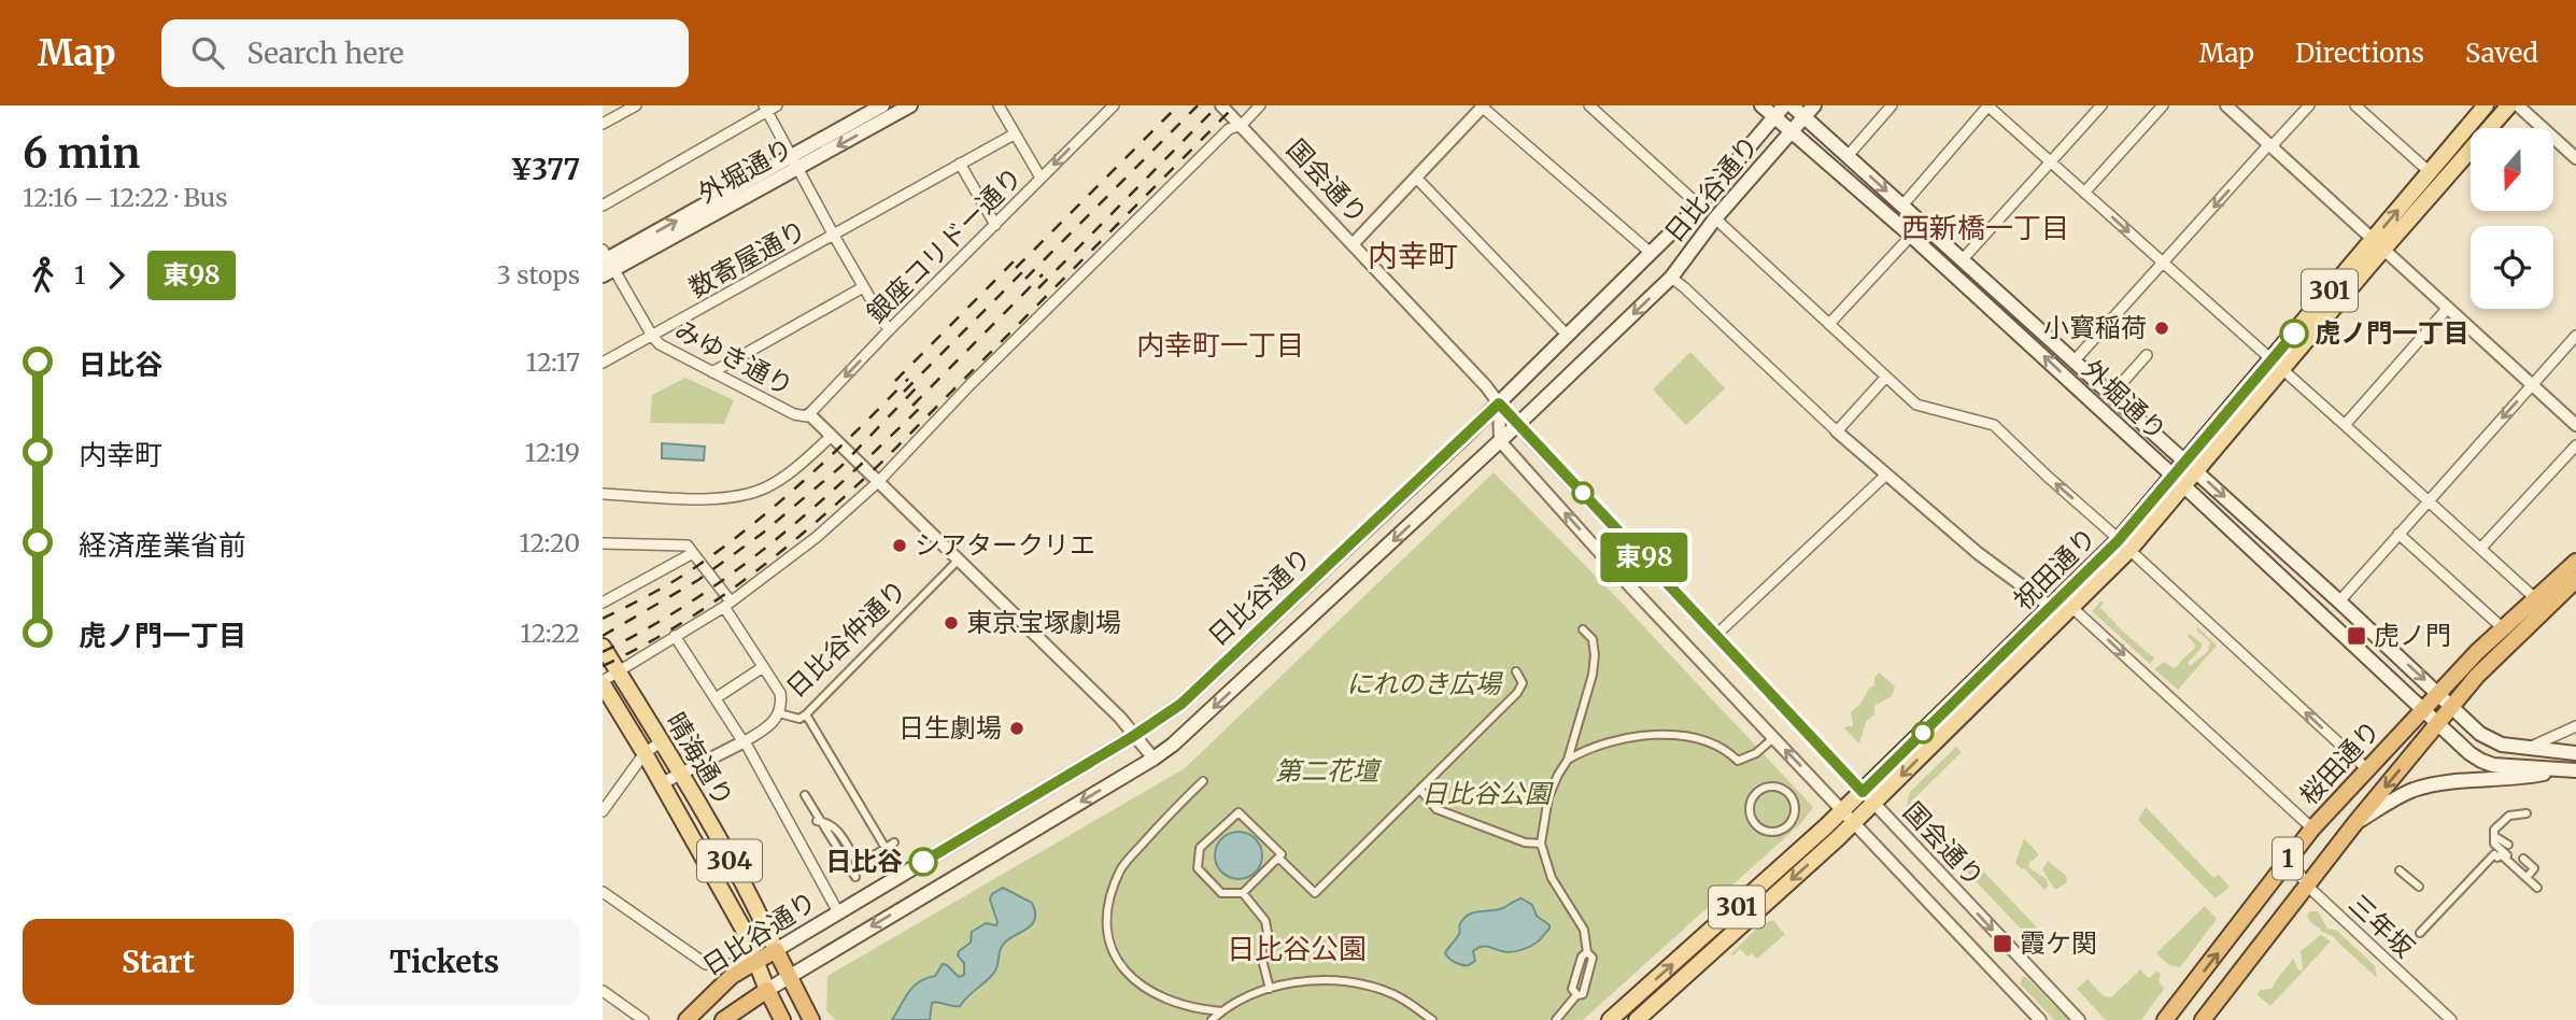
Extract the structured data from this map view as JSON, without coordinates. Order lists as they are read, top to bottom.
{
  "streets": {
    "highway": [
      "日比谷通り",
      "晴海通り",
      "桜田通り",
      "1"
    ],
    "main road": [
      "外堀通り",
      "301",
      "祝田通り",
      "304"
    ],
    "street": [
      "国会通り",
      "銀座コリドー通り",
      "数寄屋通り",
      "みゆき通り",
      "日比谷仲通り",
      "三年坂"
    ]
  },
  "crossings": [
    ["外堀通り", "日比谷通り"],
    ["外堀通り", "みゆき通り"],
    ["外堀通り", "祝田通り"],
    ["外堀通り", "桜田通り"],
    ["国会通り", "日比谷通り"],
    ["国会通り", "祝田通り"],
    ["日比谷通り", "晴海通り"],
    ["銀座コリドー通り", "みゆき通り"],
    ["数寄屋通り", "みゆき通り"],
    ["日比谷仲通り", "晴海通り"],
    ["桜田通り", "三年坂"]
  ],
  "districts": [
    "西新橋一丁目",
    "内幸町",
    "内幸町一丁目",
    "日比谷公園"
  ],
  "parks": ["にれのき広場", "第二花壇", "日比谷公園"],
  "places": {
    "other": [
      "小寳稲荷",
      "虎ノ門一丁目",
      "シアタークリエ",
      "東京宝塚劇場",
      "日生劇場",
      "日比谷"
    ],
    "transit": ["虎ノ門", "霞ケ関"]
  },
  "lines": ["bus line 東98"],
  "north": "bottom",
  "page": {
    "header": "Map",
    "search": "Search here",
    "nav": ["Map", "Directions", "Saved"],
    "heading": ["6 min", "12:16 – 12:22 · Bus", "¥377"],
    "on_map": "東98",
    "legs": ["1", "東98", "3 stops"],
    "list": [
      {
        "name": "日比谷",
        "value": "12:17"
      },
      {
        "name": "内幸町",
        "value": "12:19"
      },
      {
        "name": "経済産業省前",
        "value": "12:20"
      },
      {
        "name": "虎ノ門一丁目",
        "value": "12:22"
      }
    ],
    "buttons": ["Start", "Tickets"]
  }
}
